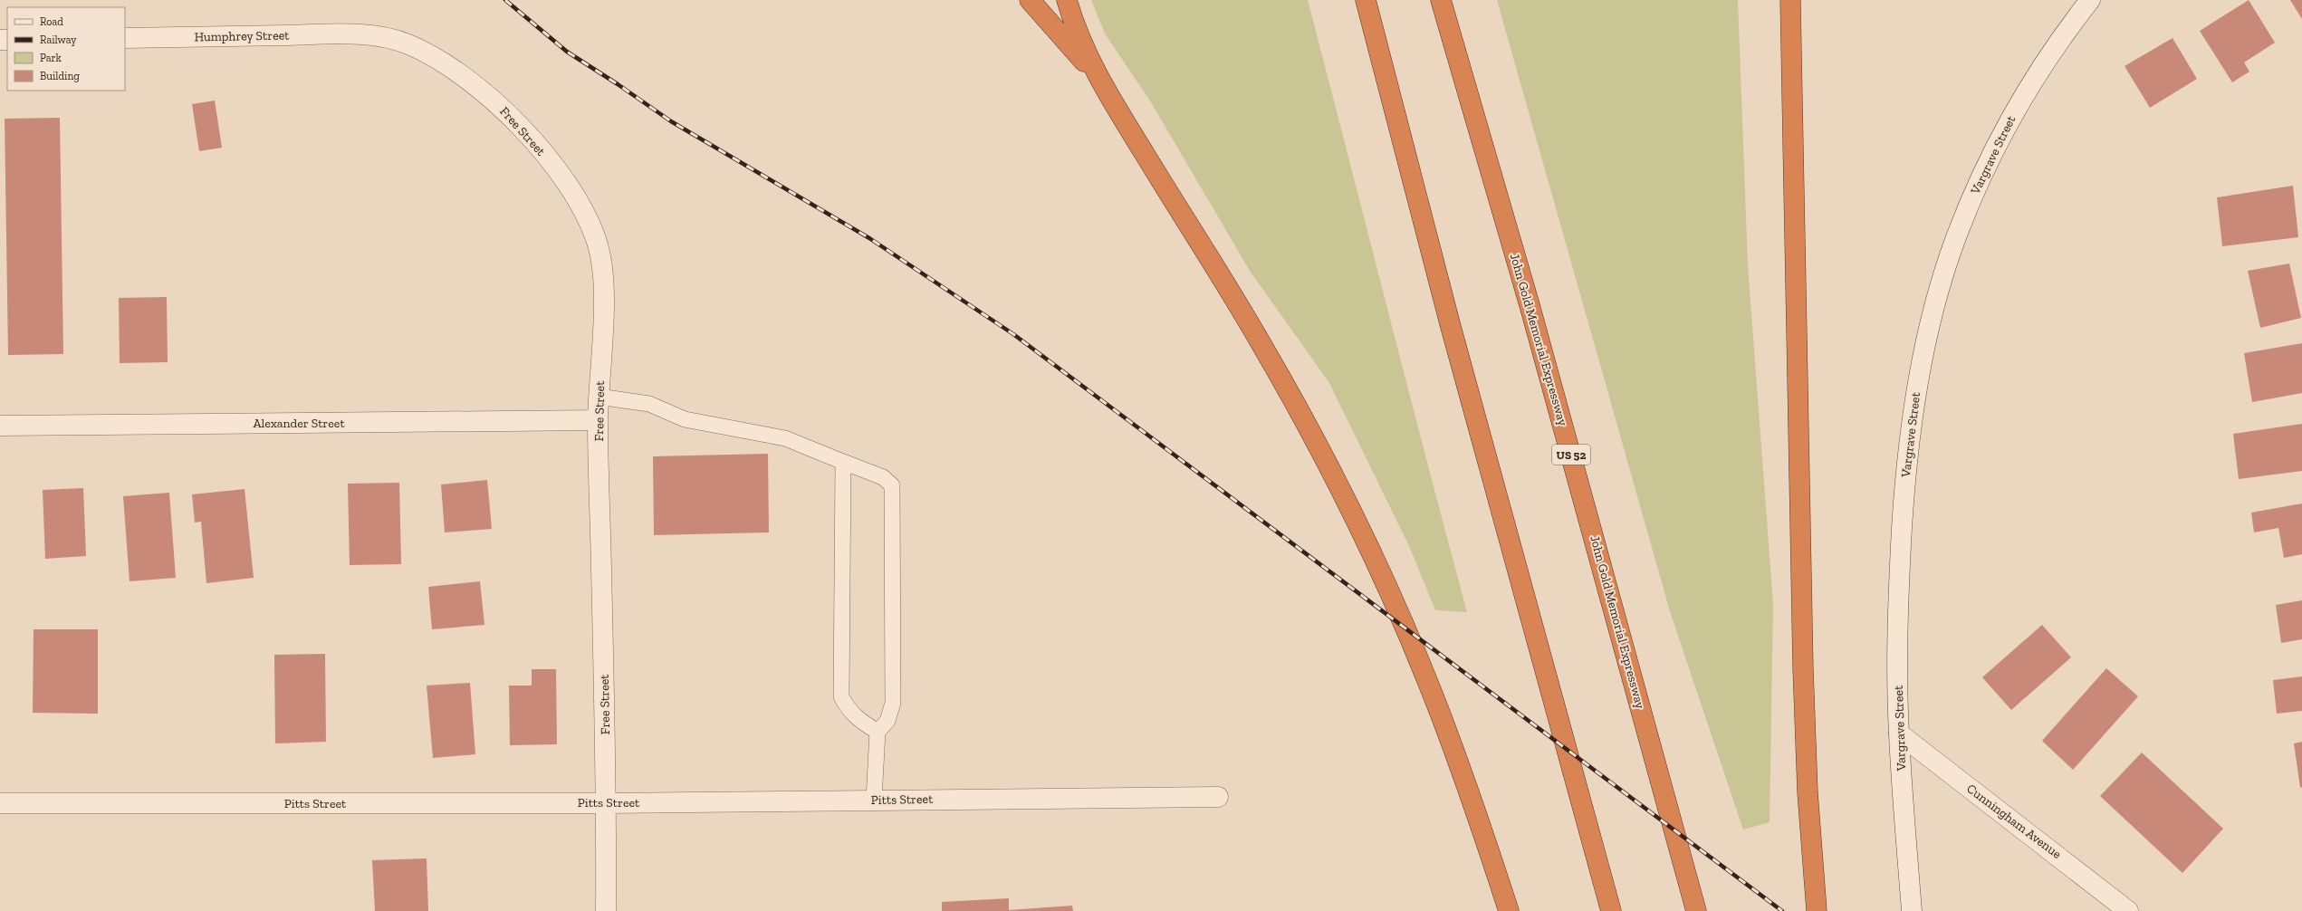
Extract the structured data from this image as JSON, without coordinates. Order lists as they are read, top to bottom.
{
  "streets": {
    "highway": ["John Gold Memorial Expressway", "US 52"],
    "street": [
      "Humphrey Street",
      "Free Street",
      "Vargrave Street",
      "Alexander Street",
      "Pitts Street",
      "Cunningham Avenue"
    ]
  },
  "crossings": [
    ["Humphrey Street", "Free Street"],
    ["Free Street", "Alexander Street"],
    ["Free Street", "Pitts Street"],
    ["Vargrave Street", "Cunningham Avenue"]
  ],
  "legend": [
    "Road",
    "Railway",
    "Park",
    "Building"
  ]
}
